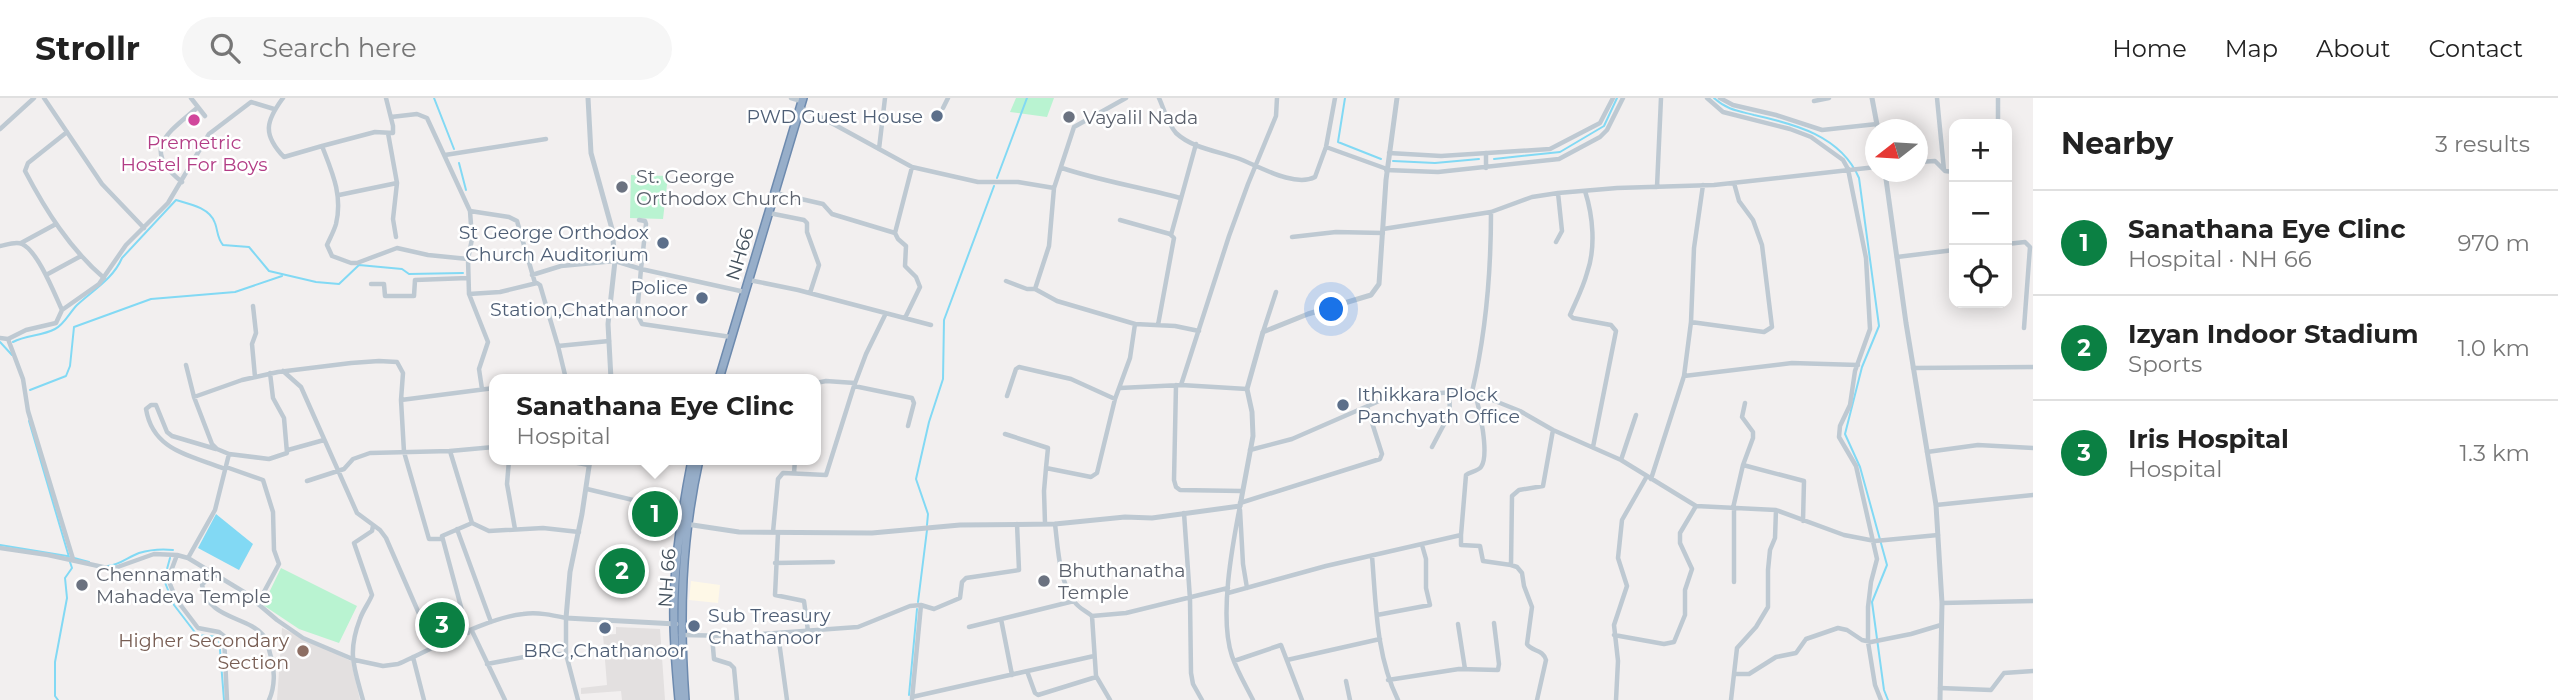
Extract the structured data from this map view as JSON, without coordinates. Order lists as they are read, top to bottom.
{
  "streets": {
    "highway": ["NH66", "NH 66"]
  },
  "places": [
    "PWD Guest House",
    "Vayalil Nada",
    "Premetric Hostel For Boys",
    "St. George Orthodox Church",
    "St George Orthodox Church Auditorium",
    "Police Station,Chathannoor",
    "Ithikkara Plock Panchyath Office",
    "Bhuthanatha Temple",
    "Chennamath Mahadeva Temple",
    "Sub Treasury Chathanoor",
    "BRC ,Chathanoor",
    "Higher Secondary Section"
  ],
  "north": "left",
  "page": {
    "header": "Strollr",
    "search": "Search here",
    "nav": [
      "Home",
      "Map",
      "About",
      "Contact"
    ],
    "heading": ["Nearby", "3 results"],
    "map_buttons": ["+", "−"],
    "list": [
      {
        "mark": "1",
        "name": "Sanathana Eye Clinc",
        "note": "Hospital · NH 66",
        "value": "970 m"
      },
      {
        "mark": "2",
        "name": "Izyan Indoor Stadium",
        "note": "Sports",
        "value": "1.0 km"
      },
      {
        "mark": "3",
        "name": "Iris Hospital",
        "note": "Hospital",
        "value": "1.3 km"
      }
    ],
    "popup": ["Sanathana Eye Clinc", "Hospital"],
    "pins": ["1", "2", "3"]
  }
}
